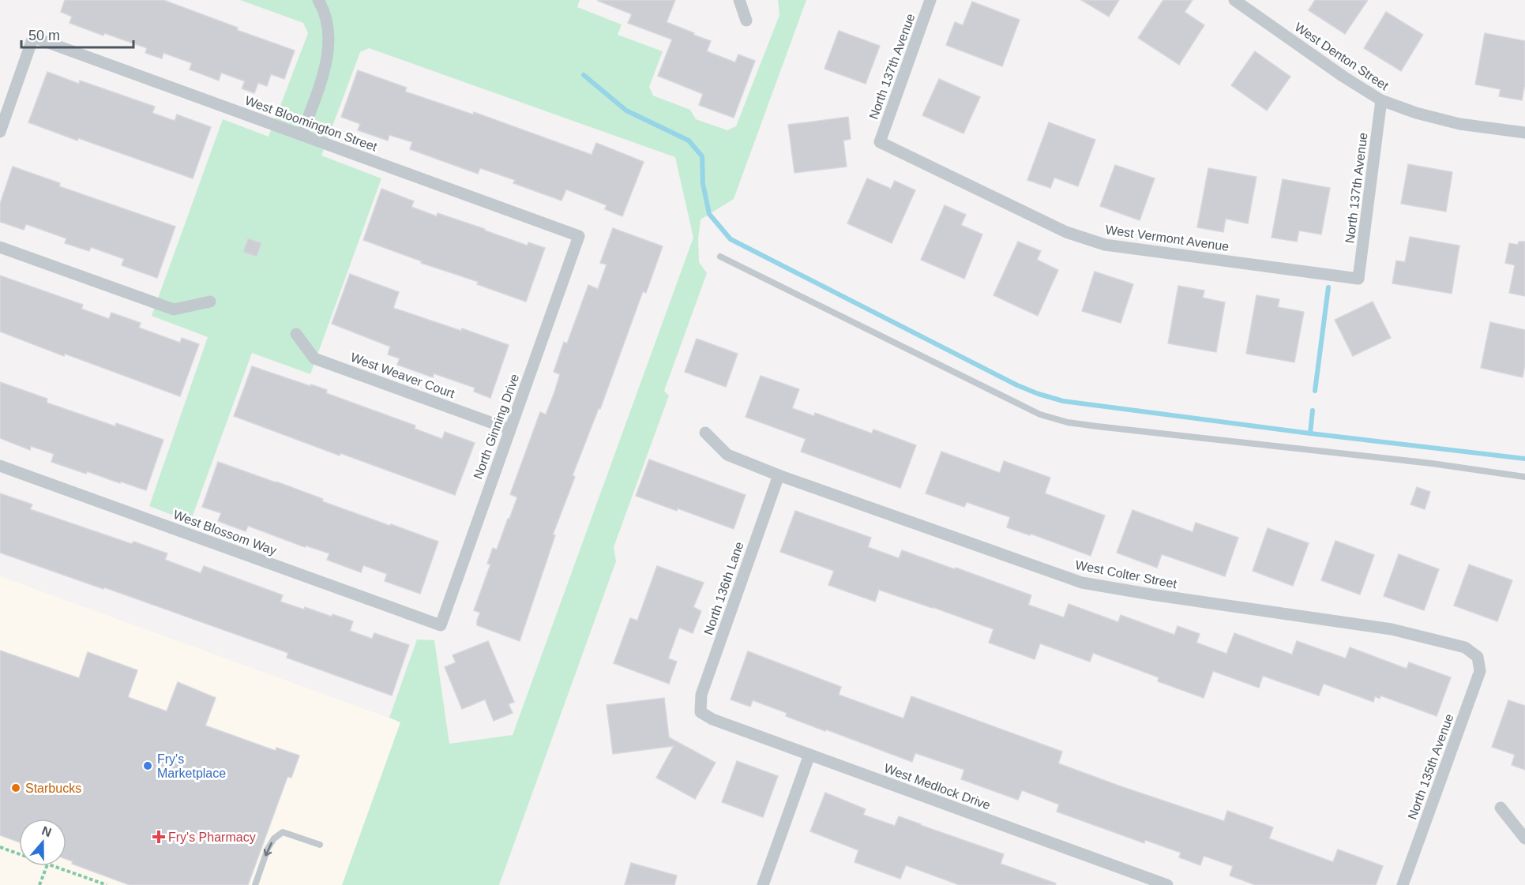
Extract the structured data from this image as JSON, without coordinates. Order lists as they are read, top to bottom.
{
  "streets": {
    "street": [
      "West Denton Street",
      "North 137th Avenue",
      "West Bloomington Street",
      "West Vermont Avenue",
      "West Weaver Court",
      "North Ginning Drive",
      "West Blossom Way",
      "West Colter Street",
      "North 136th Lane",
      "North 135th Avenue",
      "West Medlock Drive"
    ]
  },
  "crossings": [
    ["West Denton Street", "North 137th Avenue"],
    ["North 137th Avenue", "West Vermont Avenue"],
    ["West Bloomington Street", "North Ginning Drive"],
    ["West Weaver Court", "North Ginning Drive"],
    ["North Ginning Drive", "West Blossom Way"],
    ["West Colter Street", "North 136th Lane"],
    ["West Colter Street", "North 135th Avenue"],
    ["North 136th Lane", "West Medlock Drive"]
  ],
  "places": {
    "other": ["Fry's Marketplace", "Starbucks"],
    "health": ["Fry's Pharmacy"]
  },
  "scale_bar": "50 m",
  "north": "top"
}
